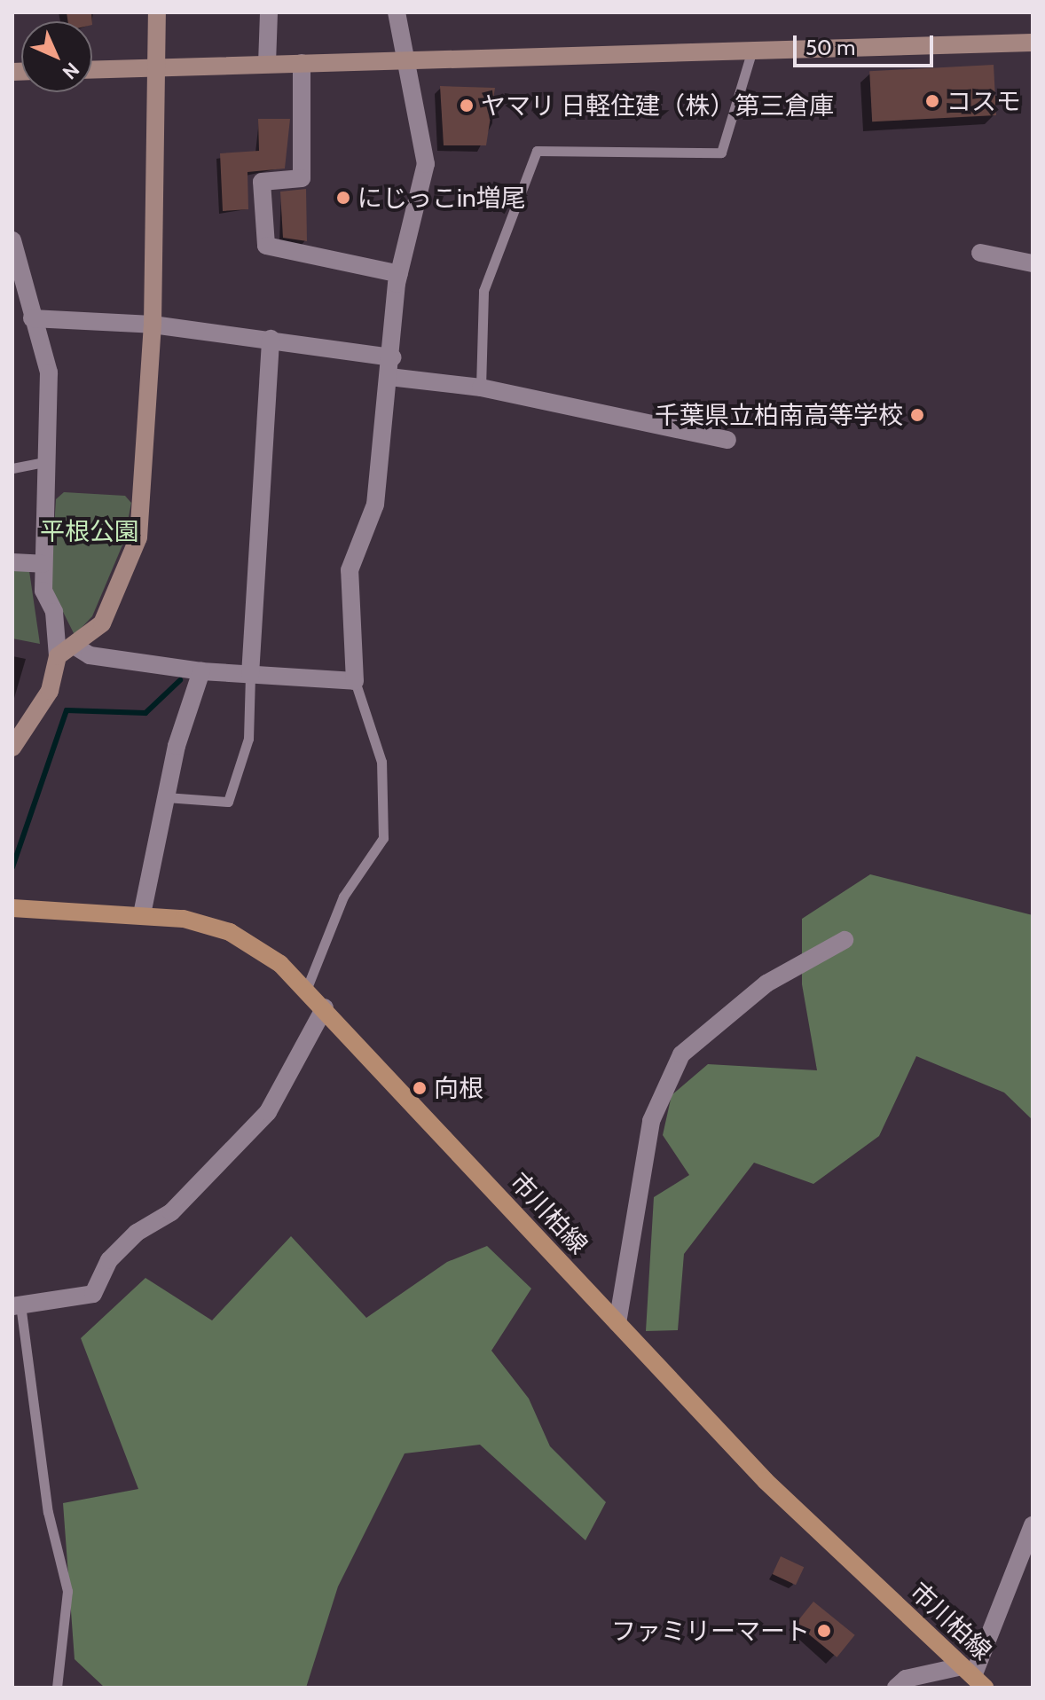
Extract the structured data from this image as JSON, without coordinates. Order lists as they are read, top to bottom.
{
  "streets": {
    "main road": ["市川柏線"]
  },
  "parks": ["平根公園"],
  "places": [
    "コスモ",
    "ヤマリ 日軽住建（株）第三倉庫",
    "にじっこin増尾",
    "千葉県立柏南高等学校",
    "向根",
    "ファミリーマート"
  ],
  "scale_bar": "50 m",
  "north": "bottom right"
}
